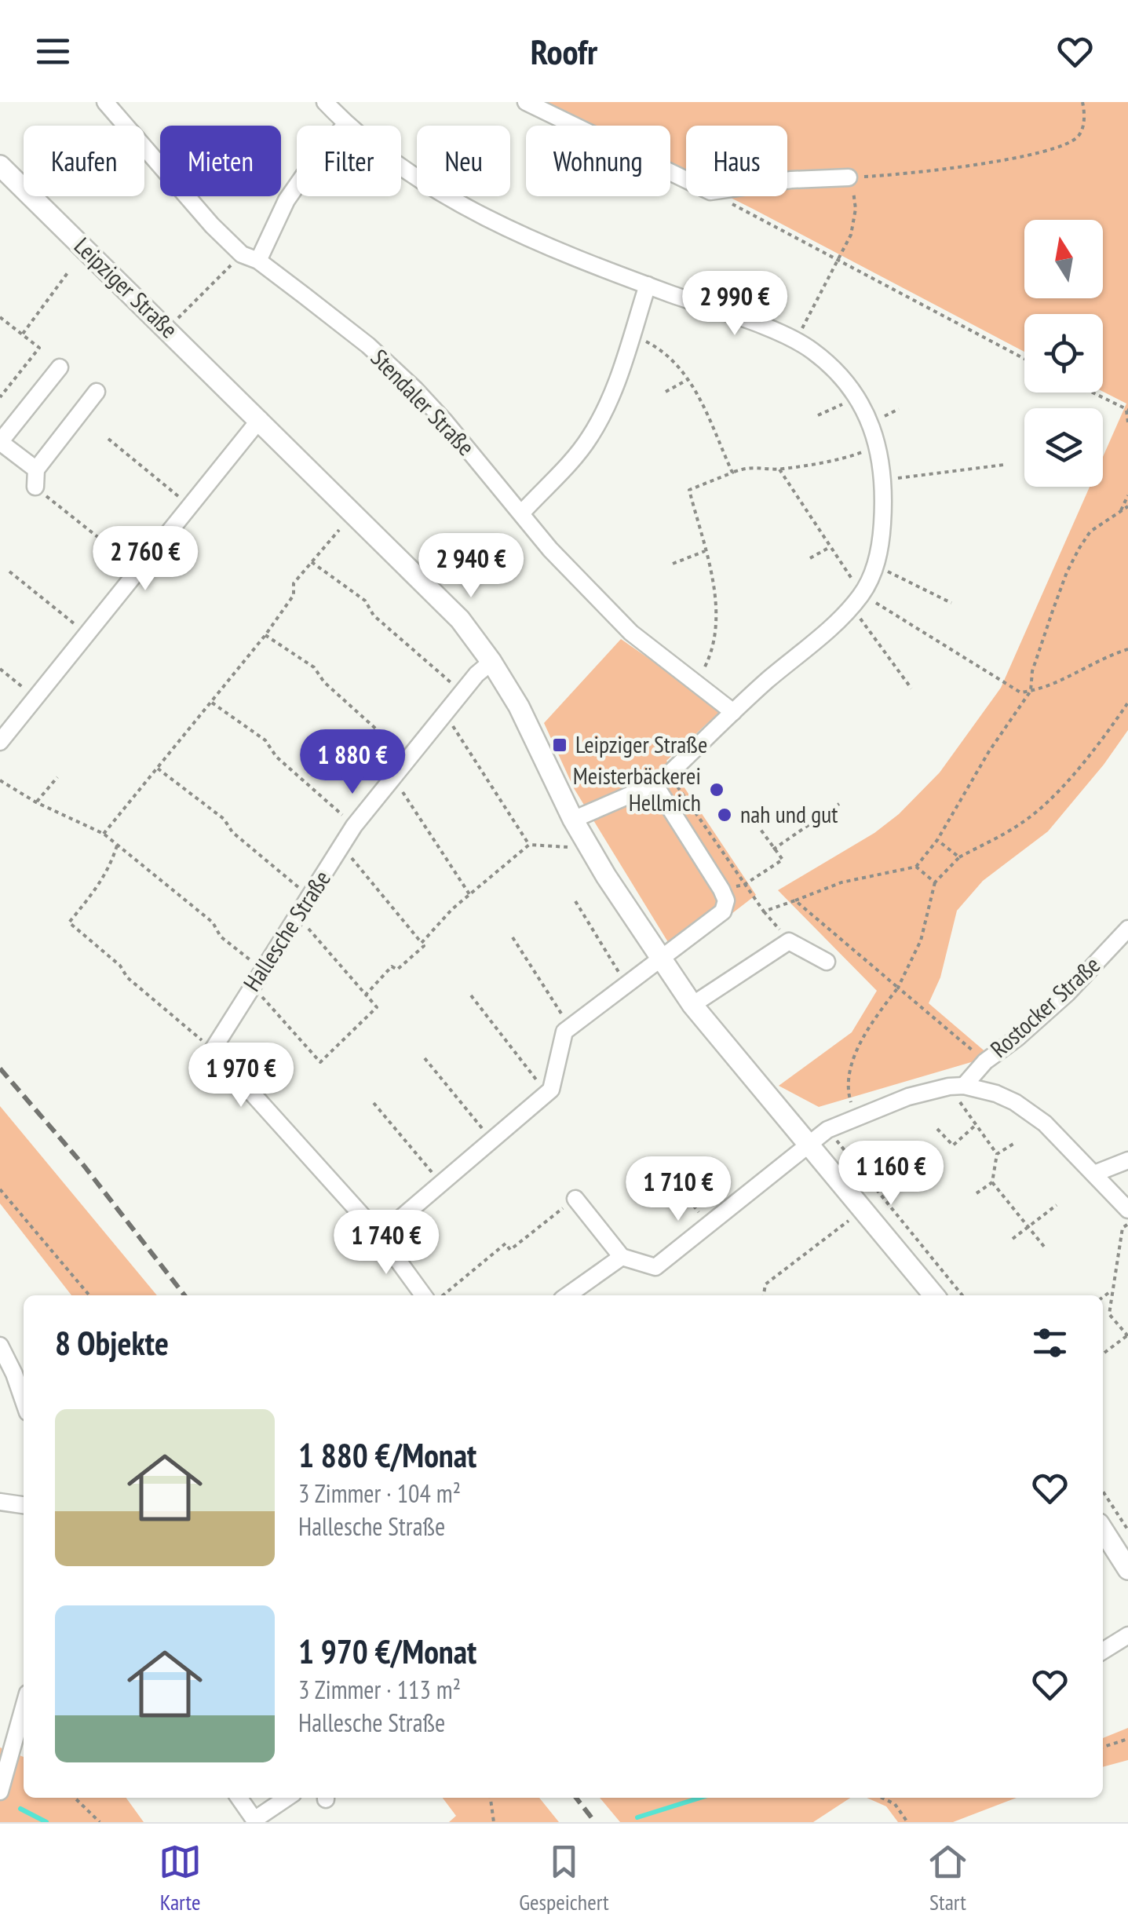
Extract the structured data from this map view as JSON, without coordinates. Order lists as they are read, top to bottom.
{
  "streets": {
    "main road": ["Leipziger Straße"],
    "street": ["Stendaler Straße", "Hallesche Straße", "Rostocker Straße"]
  },
  "crossings": [
    ["Leipziger Straße", "Hallesche Straße"]
  ],
  "places": {
    "transit": ["Leipziger Straße"],
    "other": ["Meisterbäckerei Hellmich", "nah und gut"]
  },
  "north": "top",
  "page": {
    "header": "Roofr",
    "chip": [
      "Kaufen",
      "Mieten",
      "Filter",
      "Neu",
      "Wohnung",
      "Haus"
    ],
    "price": [
      "2 990 €",
      "2 760 €",
      "2 940 €",
      "1 880 €",
      "1 970 €",
      "1 160 €",
      "1 710 €",
      "1 740 €"
    ],
    "heading": "8 Objekte",
    "list": [
      {
        "name": "1 880 €/Monat",
        "note": "3 Zimmer · 104 m² · Hallesche Straße"
      },
      {
        "name": "1 970 €/Monat",
        "note": "3 Zimmer · 113 m² · Hallesche Straße"
      }
    ],
    "tabs": ["Karte", "Gespeichert", "Start"]
  }
}
